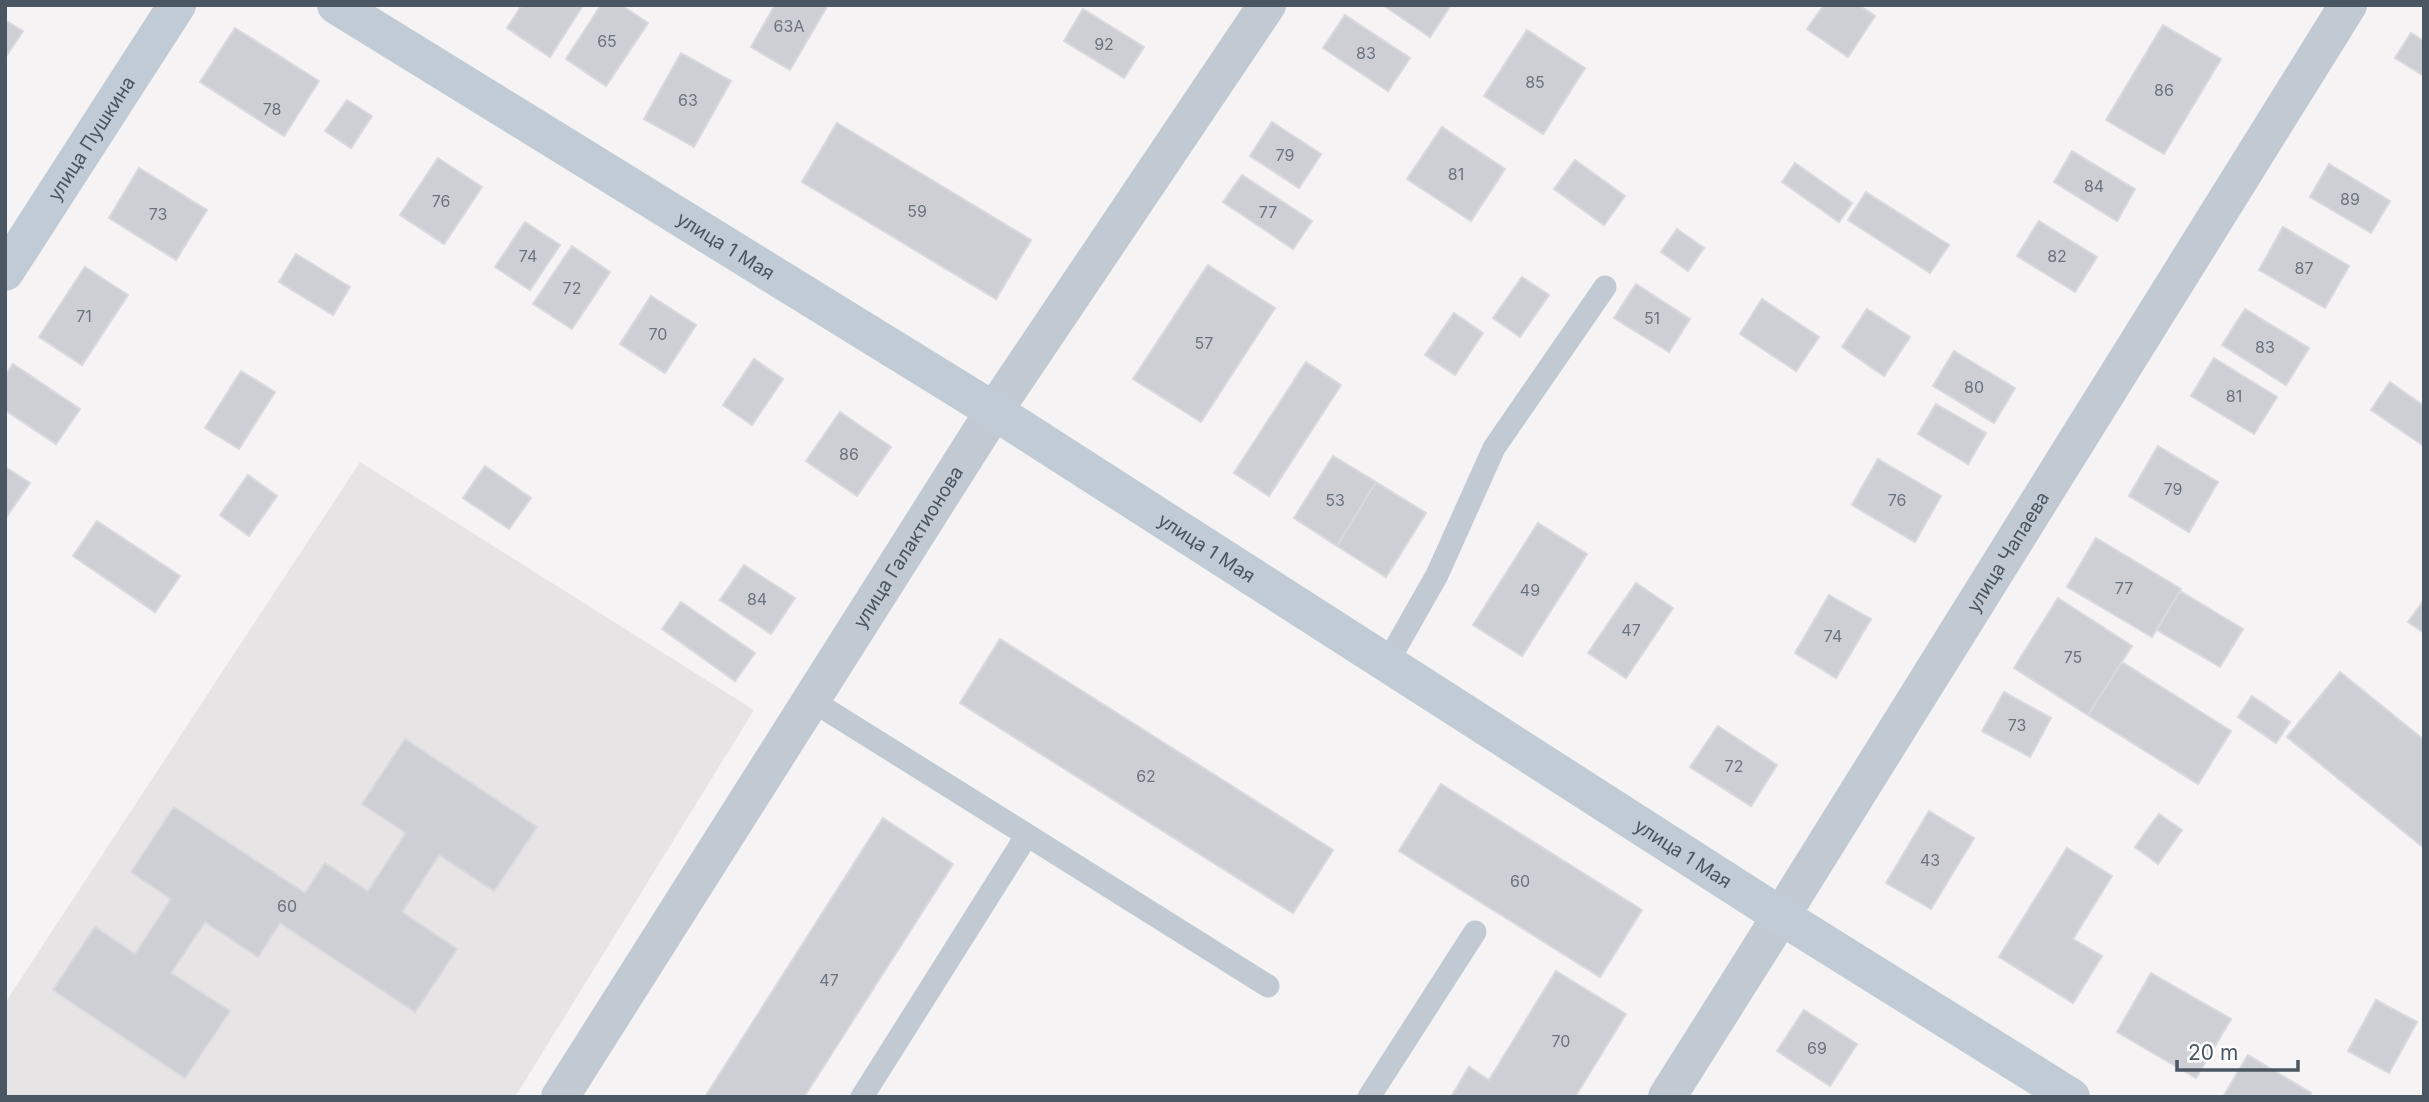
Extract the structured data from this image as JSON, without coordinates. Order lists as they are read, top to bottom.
{
  "streets": {
    "main road": ["улица Пушкина", "улица 1 Мая"],
    "street": ["улица Галактионова", "улица Чапаева"]
  },
  "crossings": [
    ["улица 1 Мая", "улица Галактионова"],
    ["улица 1 Мая", "улица Чапаева"]
  ],
  "house_numbers": [
    "63А",
    "65",
    "92",
    "83",
    "85",
    "86",
    "63",
    "78",
    "79",
    "81",
    "84",
    "89",
    "76",
    "59",
    "77",
    "73",
    "74",
    "82",
    "87",
    "72",
    "71",
    "51",
    "70",
    "57",
    "83",
    "80",
    "81",
    "86",
    "79",
    "53",
    "76",
    "77",
    "49",
    "84",
    "47",
    "74",
    "75",
    "73",
    "72",
    "62",
    "43",
    "60",
    "60",
    "47",
    "70",
    "69"
  ],
  "scale_bar": "20 m"
}
